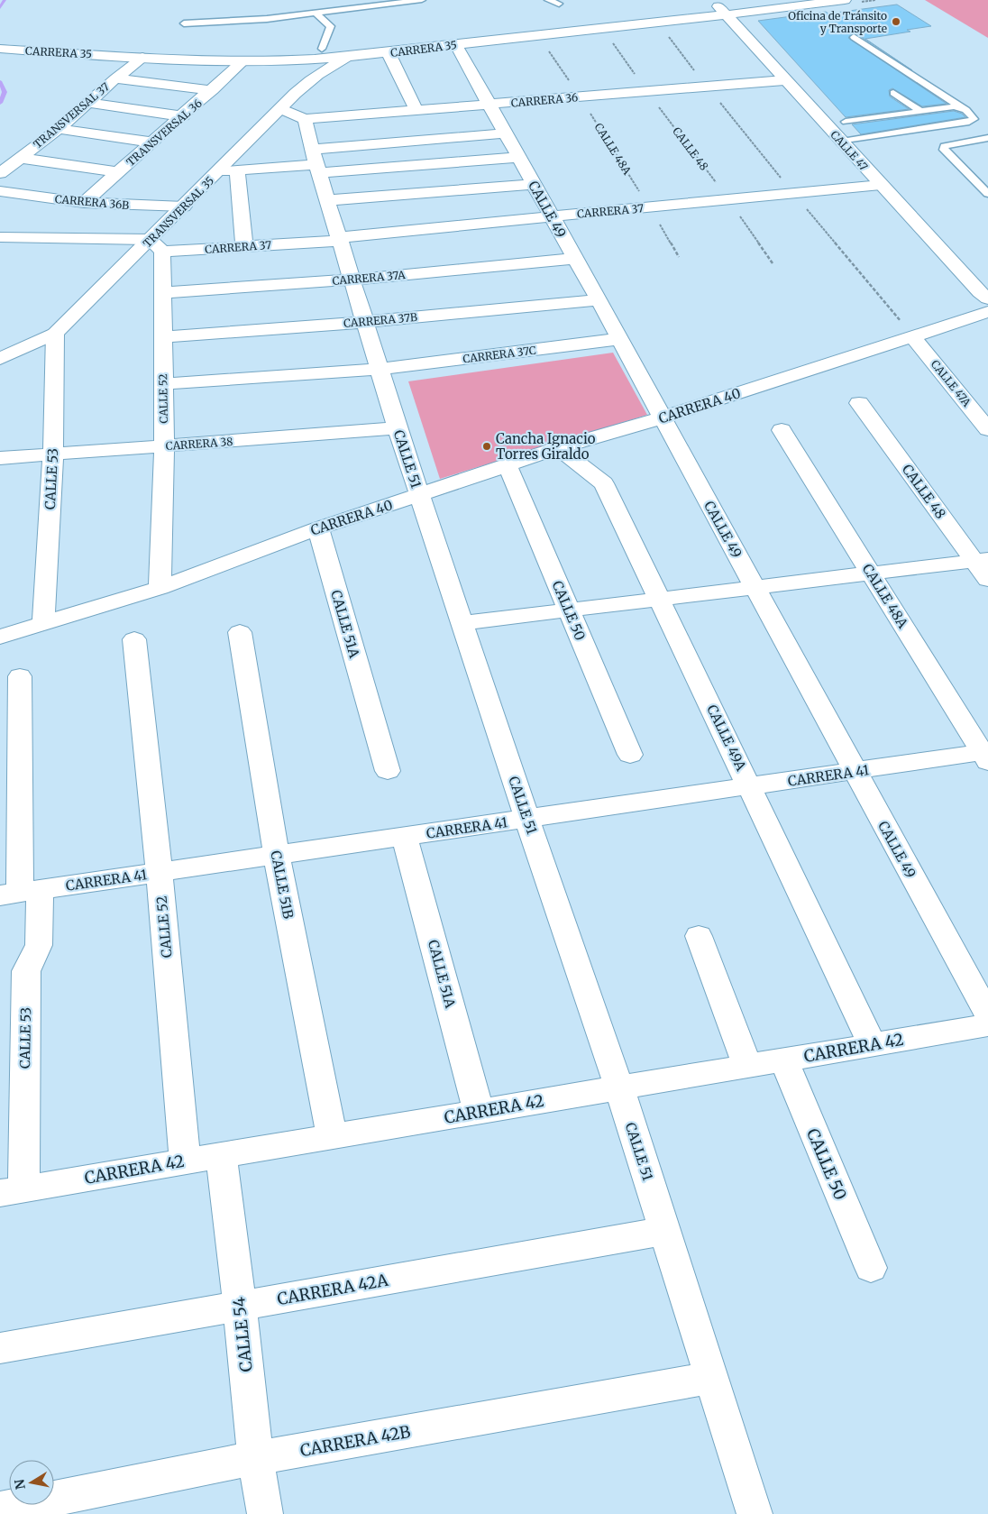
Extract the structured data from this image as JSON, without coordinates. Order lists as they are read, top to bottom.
{
  "streets": {
    "street": [
      "CARRERA 35",
      "CARRERA 36",
      "TRANSVERSAL 37",
      "TRANSVERSAL 36",
      "CALLE 48A",
      "CALLE 48",
      "CALLE 47",
      "CARRERA 36B",
      "CALLE 49",
      "CARRERA 37",
      "TRANSVERSAL 35",
      "CARRERA 37A",
      "CARRERA 37B",
      "CARRERA 37C",
      "CALLE 47A",
      "CALLE 52",
      "CARRERA 40",
      "CARRERA 38",
      "CALLE 51",
      "CALLE 53",
      "CALLE 50",
      "CALLE 51A",
      "CALLE 49A",
      "CARRERA 41",
      "CALLE 51B",
      "CARRERA 42",
      "CARRERA 42A",
      "CALLE 54",
      "CARRERA 42B"
    ]
  },
  "crossings": [
    ["CARRERA 35", "TRANSVERSAL 37"],
    ["CARRERA 35", "TRANSVERSAL 36"],
    ["CARRERA 35", "CALLE 47"],
    ["CARRERA 35", "CALLE 49"],
    ["CARRERA 35", "TRANSVERSAL 35"],
    ["CARRERA 36", "CALLE 48A"],
    ["CARRERA 36", "CALLE 48"],
    ["CARRERA 36", "CALLE 47"],
    ["CARRERA 36", "CALLE 49"],
    ["CARRERA 36", "CALLE 51"],
    ["TRANSVERSAL 36", "CARRERA 36B"],
    ["CALLE 48A", "CARRERA 37"],
    ["CALLE 48A", "CARRERA 41"],
    ["CALLE 48", "CARRERA 37"],
    ["CALLE 47", "CARRERA 37"],
    ["CARRERA 36B", "TRANSVERSAL 35"],
    ["CALLE 49", "CARRERA 37"],
    ["CALLE 49", "CARRERA 37A"],
    ["CALLE 49", "CARRERA 37B"],
    ["CALLE 49", "CARRERA 37C"],
    ["CALLE 49", "CARRERA 40"],
    ["CALLE 49", "CARRERA 41"],
    ["CARRERA 37", "TRANSVERSAL 35"],
    ["CARRERA 37", "CALLE 52"],
    ["CARRERA 37", "CALLE 51"],
    ["TRANSVERSAL 35", "CALLE 52"],
    ["TRANSVERSAL 35", "CALLE 53"],
    ["CARRERA 37A", "CALLE 52"],
    ["CARRERA 37A", "CALLE 51"],
    ["CARRERA 37B", "CALLE 52"],
    ["CARRERA 37B", "CALLE 51"],
    ["CARRERA 37C", "CALLE 52"],
    ["CARRERA 37C", "CALLE 51"],
    ["CALLE 47A", "CARRERA 40"],
    ["CALLE 52", "CARRERA 40"],
    ["CALLE 52", "CARRERA 38"],
    ["CALLE 52", "CARRERA 41"],
    ["CALLE 52", "CARRERA 42"],
    ["CARRERA 40", "CALLE 51"],
    ["CARRERA 40", "CALLE 53"],
    ["CARRERA 40", "CALLE 50"],
    ["CARRERA 40", "CALLE 51A"],
    ["CARRERA 40", "CALLE 49A"],
    ["CARRERA 38", "CALLE 51"],
    ["CARRERA 38", "CALLE 53"],
    ["CALLE 51", "CARRERA 41"],
    ["CALLE 51", "CARRERA 42"],
    ["CALLE 51", "CARRERA 42A"],
    ["CALLE 51", "CARRERA 42B"],
    ["CALLE 53", "CARRERA 41"],
    ["CALLE 53", "CARRERA 42"],
    ["CALLE 50", "CARRERA 42"],
    ["CALLE 51A", "CARRERA 41"],
    ["CALLE 51A", "CARRERA 42"],
    ["CALLE 49A", "CARRERA 41"],
    ["CALLE 49A", "CARRERA 42"],
    ["CARRERA 41", "CALLE 51B"],
    ["CALLE 51B", "CARRERA 42"],
    ["CARRERA 42", "CALLE 54"],
    ["CARRERA 42A", "CALLE 54"],
    ["CALLE 54", "CARRERA 42B"]
  ],
  "places": ["Oficina de Tránsito y Transporte", "Cancha Ignacio Torres Giraldo"],
  "north": "left"
}
